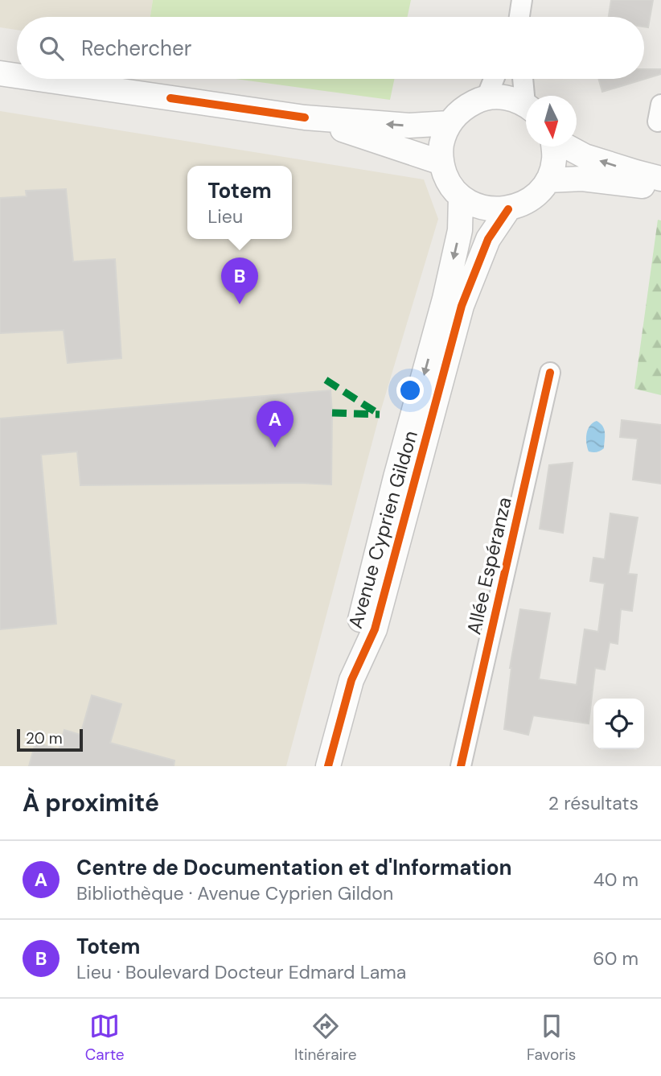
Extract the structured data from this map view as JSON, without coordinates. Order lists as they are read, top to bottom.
{
  "streets": {
    "street": ["Avenue Cyprien Gildon", "Allée Espéranza"]
  },
  "scale_bar": "20 m",
  "north": "bottom",
  "page": {
    "search": "Rechercher",
    "popup": ["Totem", "Lieu"],
    "pins": ["B", "A"],
    "scale": "20 m",
    "heading": ["À proximité", "2 résultats"],
    "list": [
      {
        "mark": "A",
        "name": "Centre de Documentation et d'Information",
        "note": "Bibliothèque · Avenue Cyprien Gildon",
        "value": "40 m"
      },
      {
        "mark": "B",
        "name": "Totem",
        "note": "Lieu · Boulevard Docteur Edmard Lama",
        "value": "60 m"
      }
    ],
    "nav": ["Carte", "Itinéraire", "Favoris"]
  }
}
